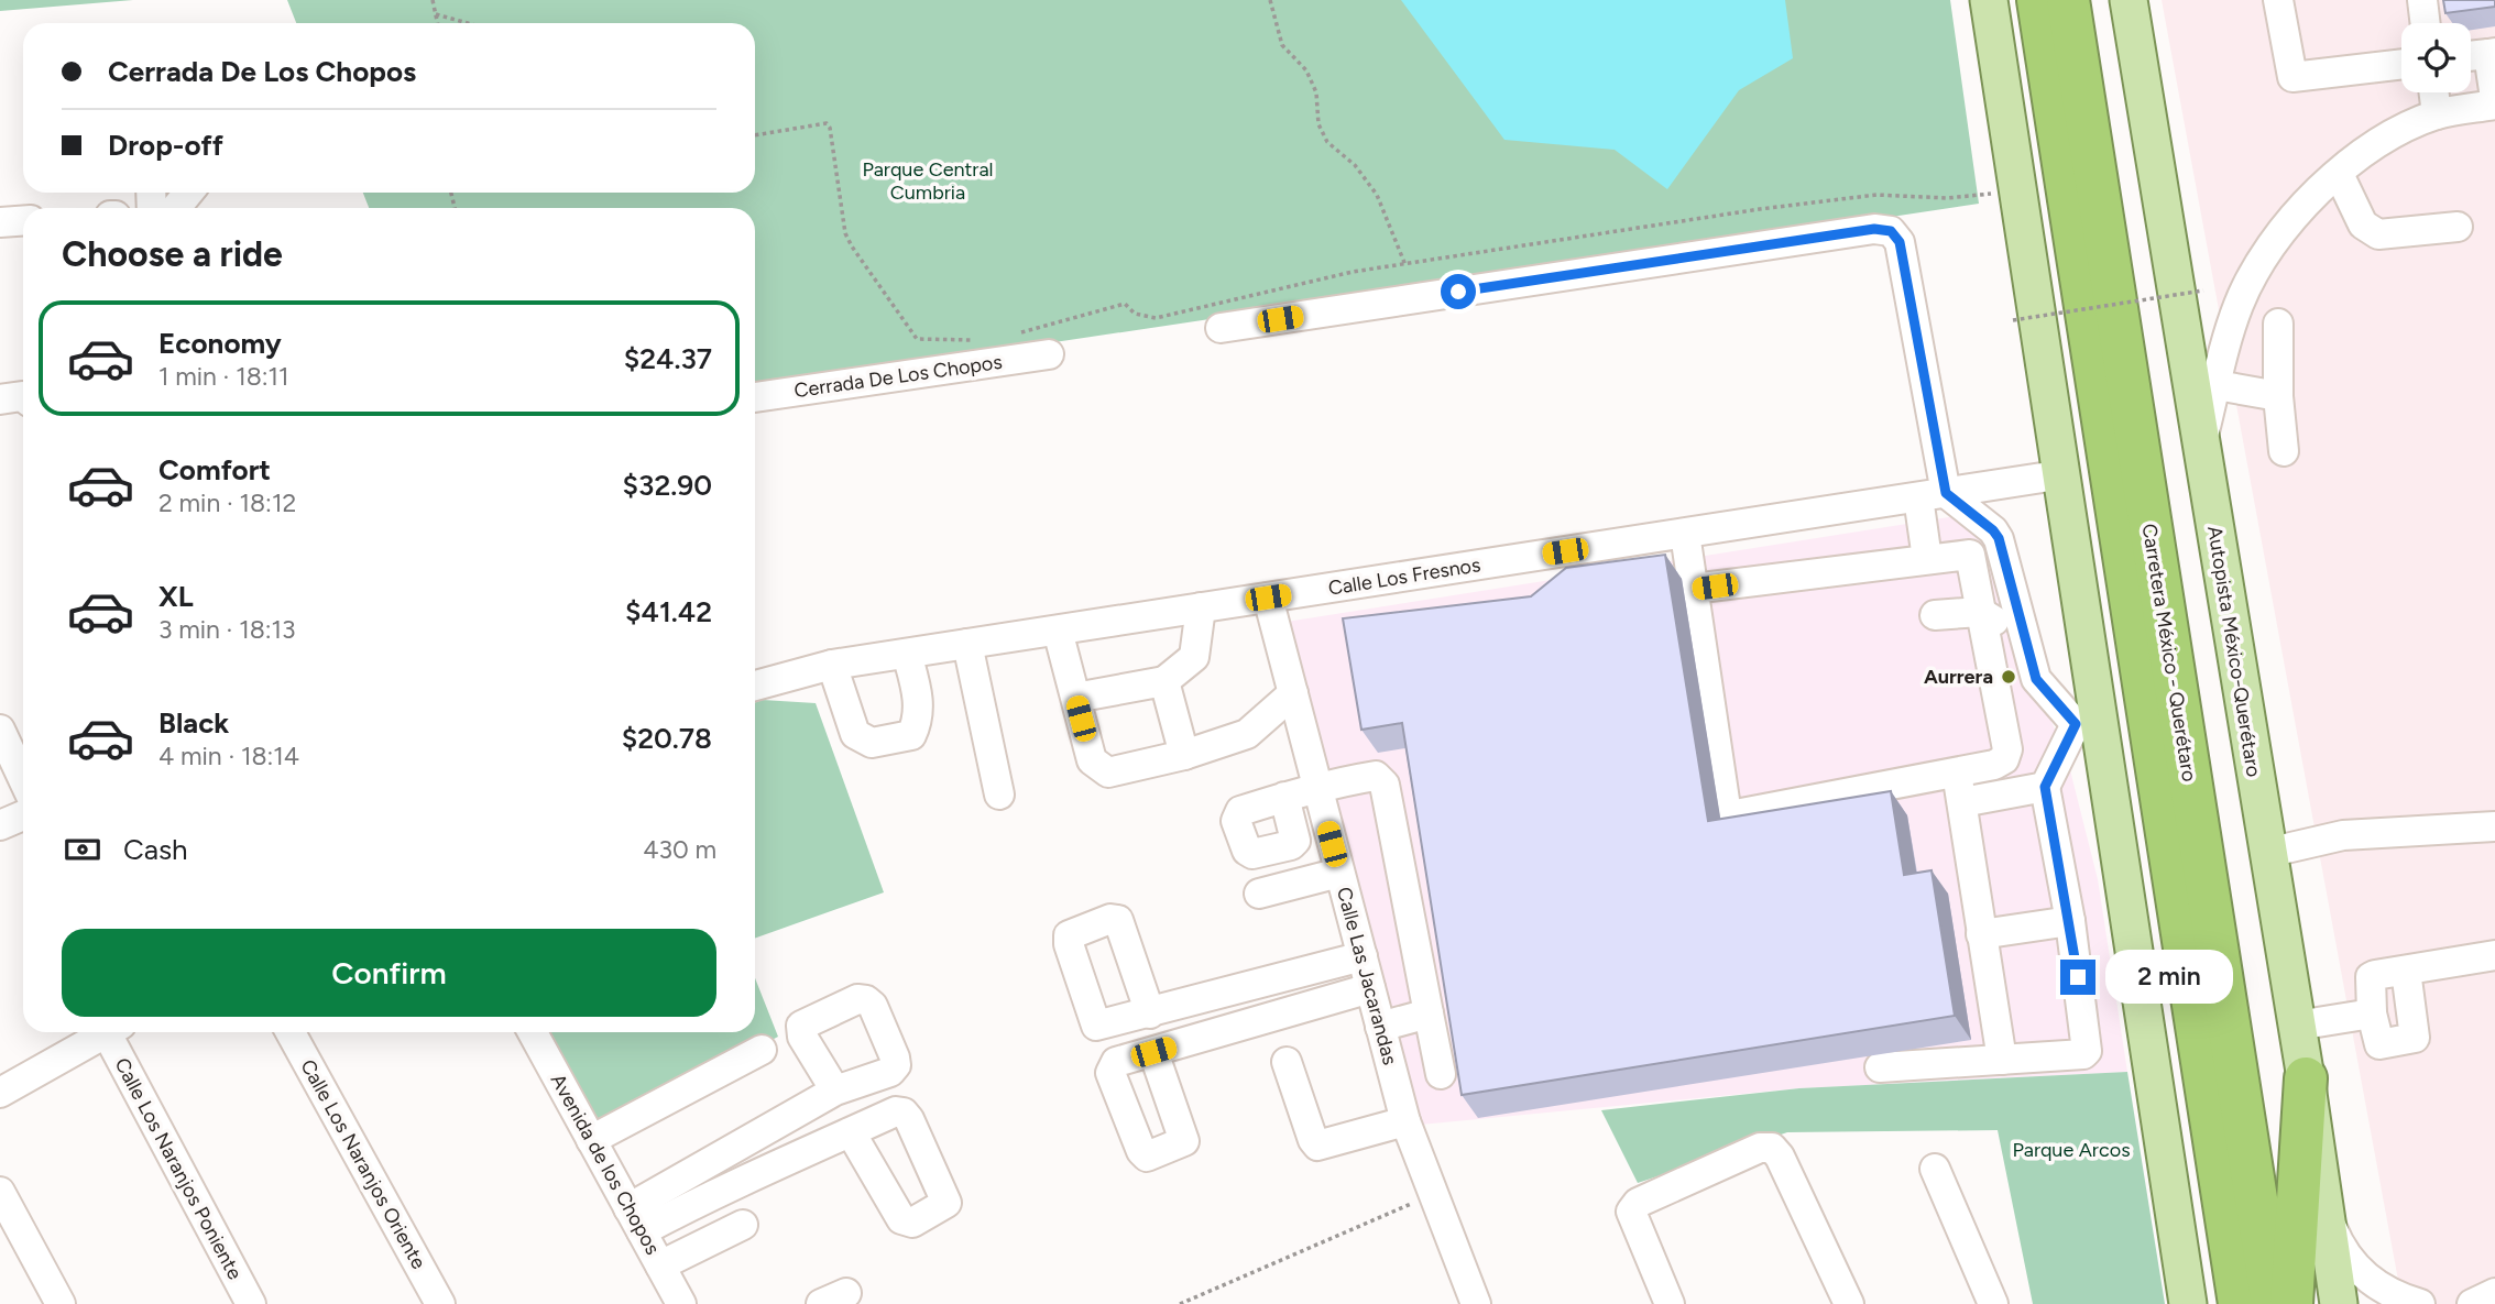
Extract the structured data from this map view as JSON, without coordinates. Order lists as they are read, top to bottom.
{
  "streets": {
    "highway": ["Carretera México - Querétaro"],
    "main road": ["Autopista México-Querétaro"],
    "street": [
      "Cerrada De Los Chopos",
      "Calle Los Fresnos",
      "Calle Las Jacarandas",
      "Calle Los Naranjos Oriente",
      "Avenida de los Chopos",
      "Calle Los Naranjos Poniente"
    ]
  },
  "crossings": [
    ["Calle Los Fresnos", "Calle Las Jacarandas"]
  ],
  "parks": ["Parque Central Cumbria", "Parque Arcos"],
  "places": ["Aurrera"],
  "page": {
    "banner": ["Cerrada De Los Chopos", "Drop-off"],
    "heading": "Choose a ride",
    "list": [
      {
        "name": "Economy",
        "note": "1 min · 18:11",
        "value": "$24.37"
      },
      {
        "name": "Comfort",
        "note": "2 min · 18:12",
        "value": "$32.90"
      },
      {
        "name": "XL",
        "note": "3 min · 18:13",
        "value": "$41.42"
      },
      {
        "name": "Black",
        "note": "4 min · 18:14",
        "value": "$20.78"
      }
    ],
    "pay": ["Cash", "430 m"],
    "buttons": "Confirm",
    "bubble": "2 min"
  }
}
